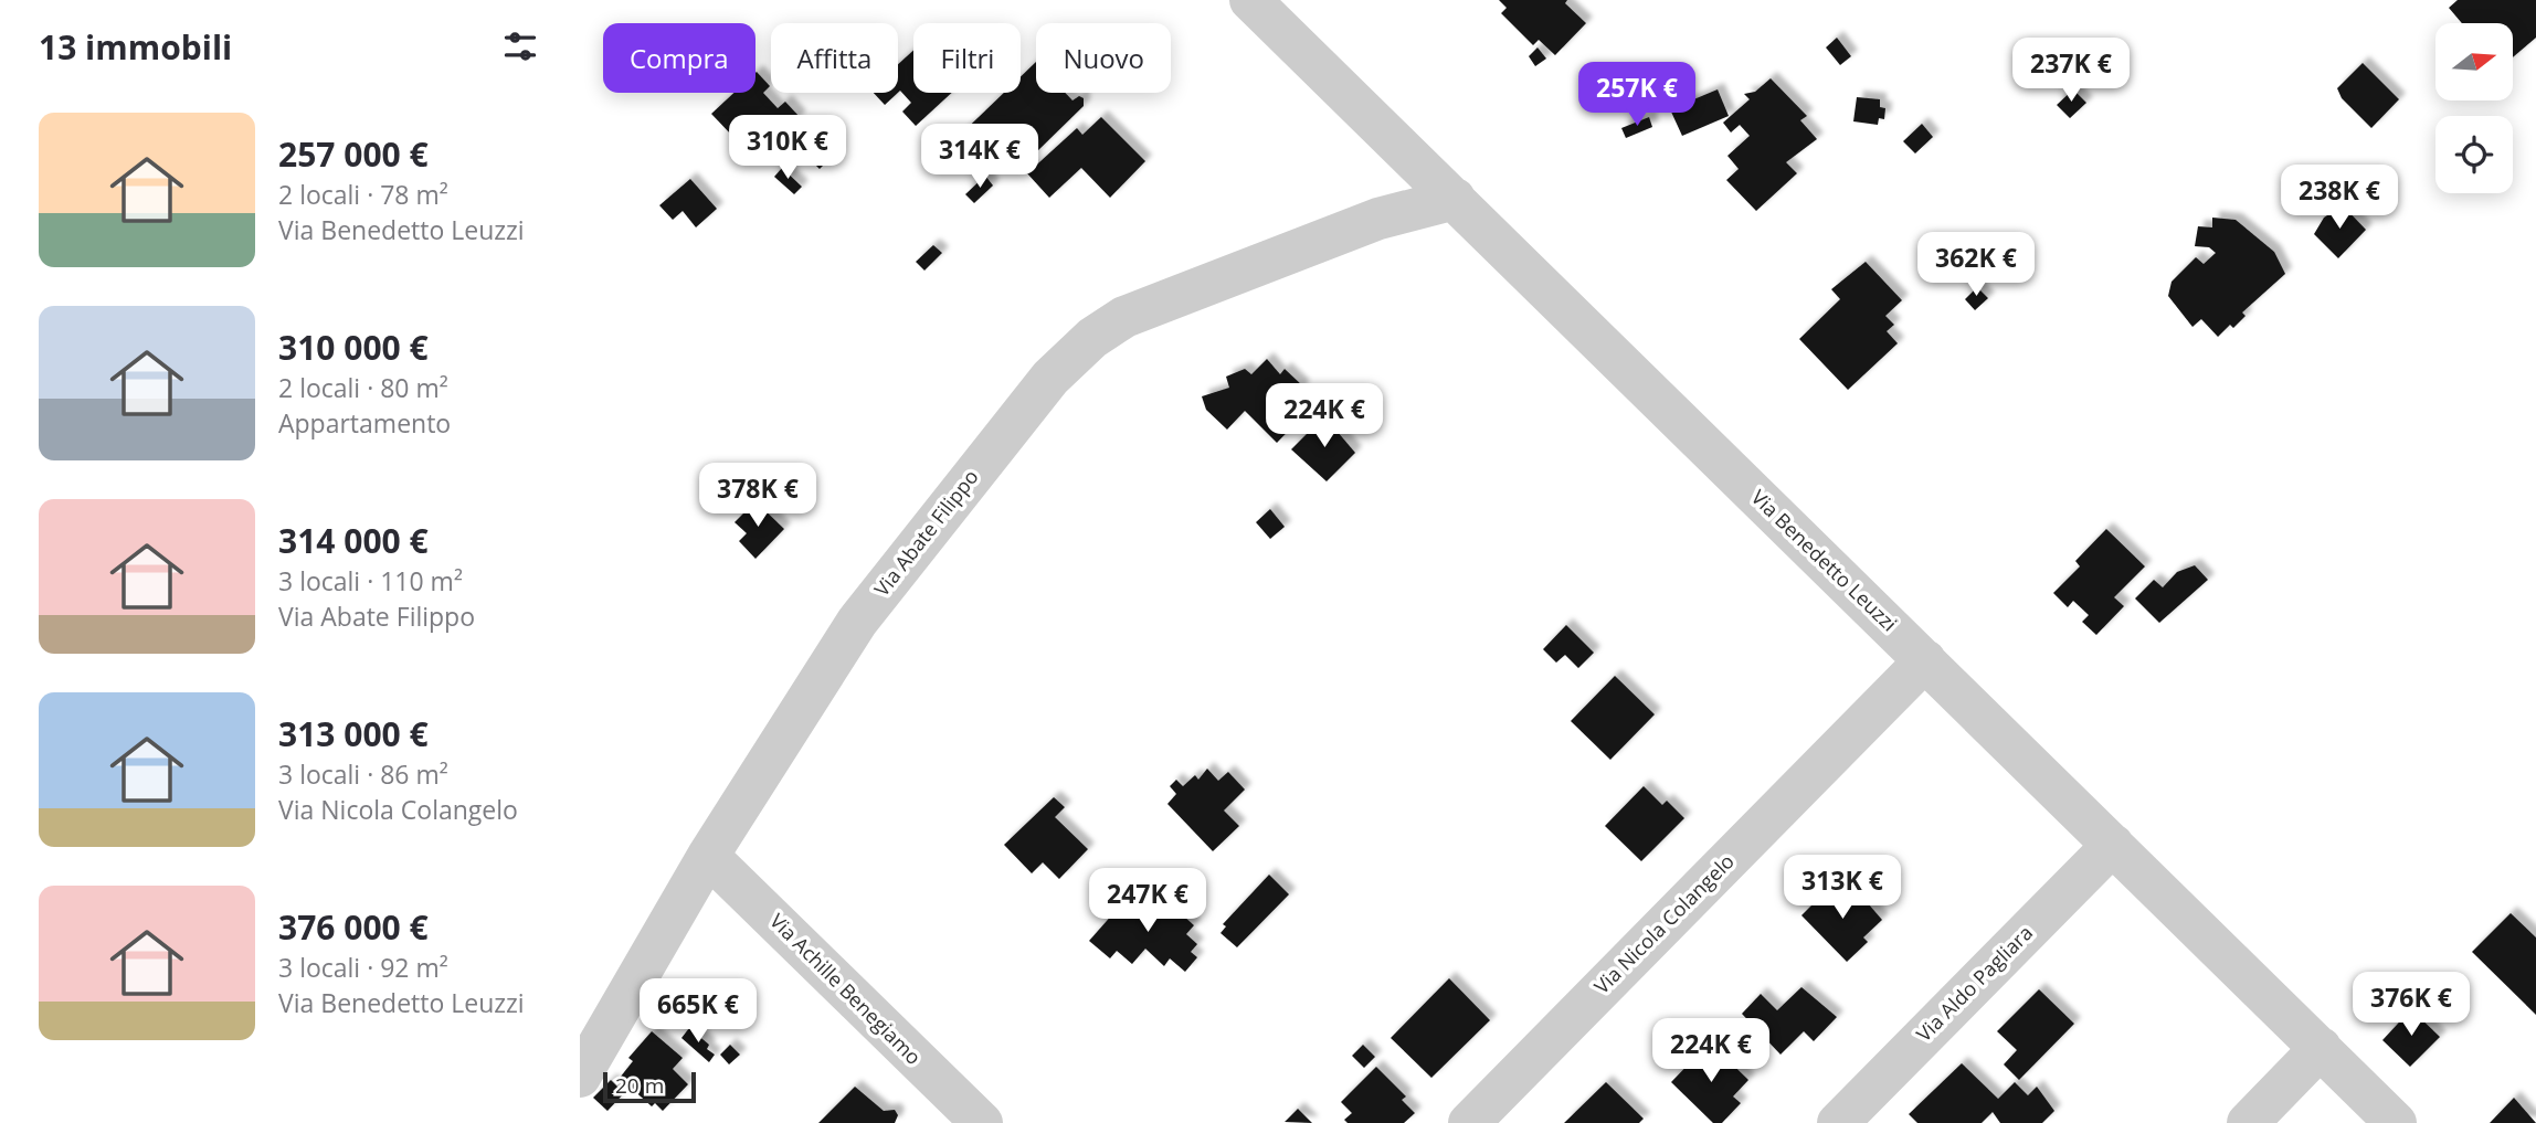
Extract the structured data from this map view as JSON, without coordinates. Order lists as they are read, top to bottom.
{
  "streets": {
    "street": [
      "Via Abate Filippo",
      "Via Benedetto Leuzzi",
      "Via Nicola Colangelo",
      "Via Aldo Pagliara",
      "Via Achille Benegiamo"
    ]
  },
  "crossings": [
    ["Via Abate Filippo", "Via Benedetto Leuzzi"],
    ["Via Abate Filippo", "Via Achille Benegiamo"],
    ["Via Benedetto Leuzzi", "Via Nicola Colangelo"],
    ["Via Benedetto Leuzzi", "Via Aldo Pagliara"]
  ],
  "scale_bar": "20 m",
  "north": "right",
  "page": {
    "heading": "13 immobili",
    "chip": [
      "Compra",
      "Affitta",
      "Filtri",
      "Nuovo"
    ],
    "price": [
      "237K €",
      "257K €",
      "310K €",
      "314K €",
      "238K €",
      "362K €",
      "224K €",
      "378K €",
      "313K €",
      "247K €",
      "376K €",
      "665K €",
      "224K €"
    ],
    "list": [
      {
        "name": "257 000 €",
        "note": "2 locali · 78 m² · Via Benedetto Leuzzi"
      },
      {
        "name": "310 000 €",
        "note": "2 locali · 80 m² · Appartamento"
      },
      {
        "name": "314 000 €",
        "note": "3 locali · 110 m² · Via Abate Filippo"
      },
      {
        "name": "313 000 €",
        "note": "3 locali · 86 m² · Via Nicola Colangelo"
      },
      {
        "name": "376 000 €",
        "note": "3 locali · 92 m² · Via Benedetto Leuzzi"
      }
    ],
    "scale": "20 m"
  }
}
